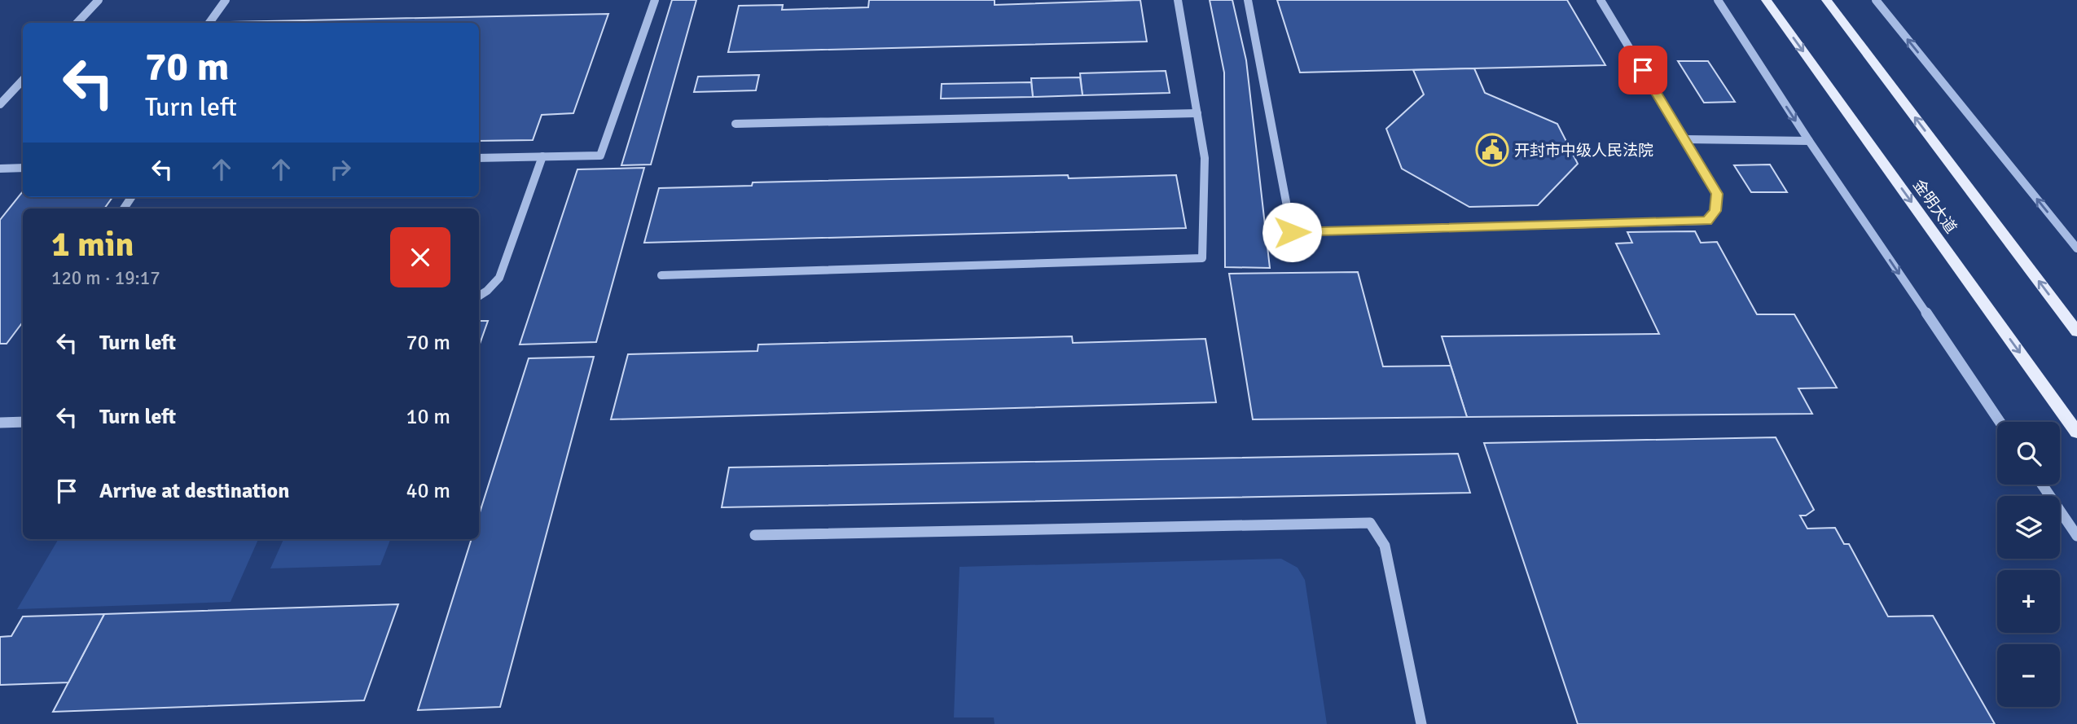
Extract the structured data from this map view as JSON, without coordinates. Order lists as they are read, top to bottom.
{
  "streets": {
    "main road": ["金明大道"]
  },
  "places": {
    "public building": ["开封市中级人民法院"]
  },
  "page": {
    "turn": ["70 m", "Turn left"],
    "heading": ["1 min", "120 m · 19:17"],
    "list": [
      {
        "name": "Turn left",
        "value": "70 m"
      },
      {
        "name": "Turn left",
        "value": "10 m"
      },
      {
        "name": "Arrive at destination",
        "value": "40 m"
      }
    ],
    "map_buttons": ["+", "−"]
  }
}
